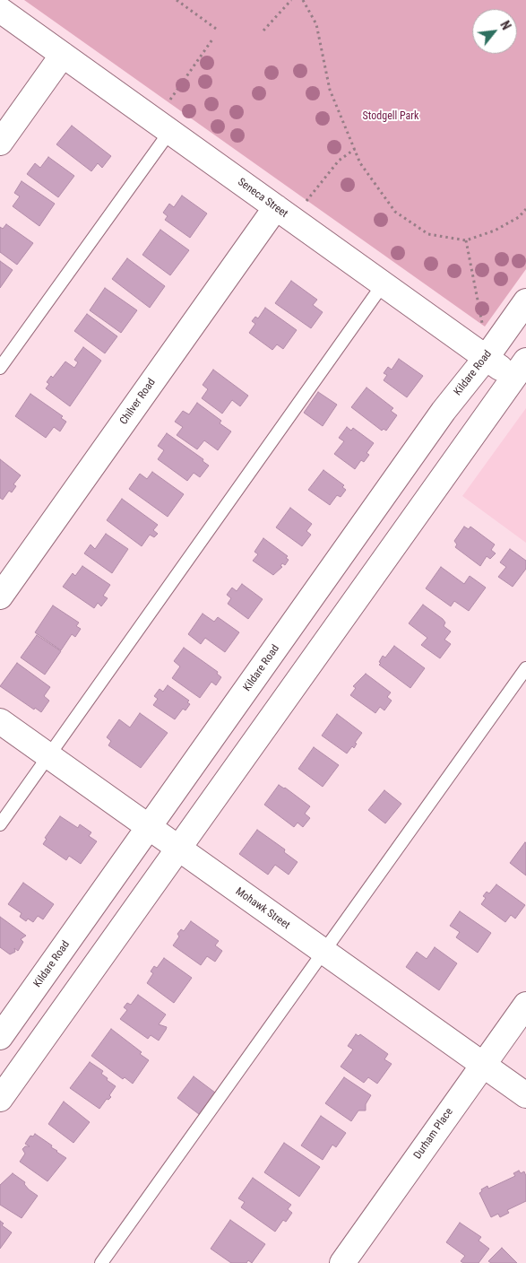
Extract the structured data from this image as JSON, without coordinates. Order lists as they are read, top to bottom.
{
  "streets": {
    "street": [
      "Seneca Street",
      "Kildare Road",
      "Chilver Road",
      "Mohawk Street",
      "Durham Place"
    ]
  },
  "crossings": [
    ["Seneca Street", "Kildare Road"],
    ["Seneca Street", "Chilver Road"],
    ["Kildare Road", "Mohawk Street"],
    ["Mohawk Street", "Durham Place"]
  ],
  "parks": ["Stodgell Park"],
  "north": "top right"
}
